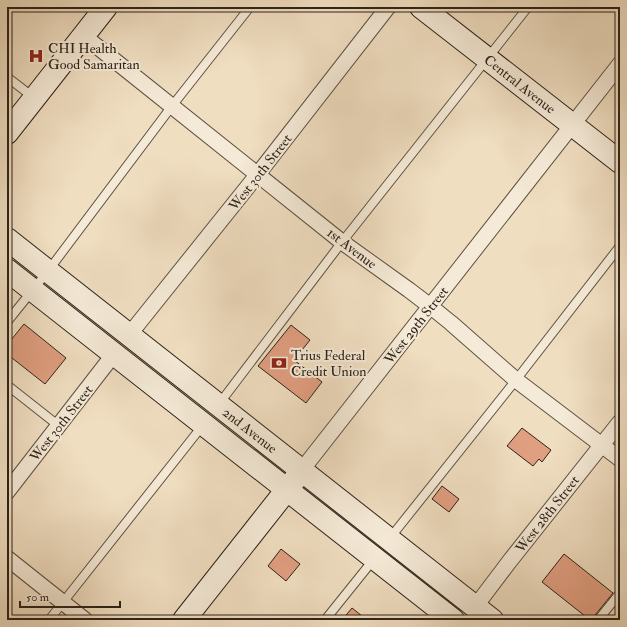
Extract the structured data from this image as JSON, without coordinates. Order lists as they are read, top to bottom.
{
  "streets": {
    "main road": ["Central Avenue", "West 29th Street", "2nd Avenue"],
    "street": ["West 30th Street", "1st Avenue", "West 28th Street"]
  },
  "crossings": [
    ["Central Avenue", "West 29th Street"],
    ["West 30th Street", "1st Avenue"],
    ["West 30th Street", "2nd Avenue"],
    ["1st Avenue", "West 29th Street"],
    ["1st Avenue", "West 28th Street"],
    ["West 29th Street", "2nd Avenue"],
    ["2nd Avenue", "West 28th Street"]
  ],
  "places": {
    "hospital": ["CHI Health Good Samaritan"],
    "bank": ["Trius Federal Credit Union"]
  },
  "scale_bar": "50 m"
}
